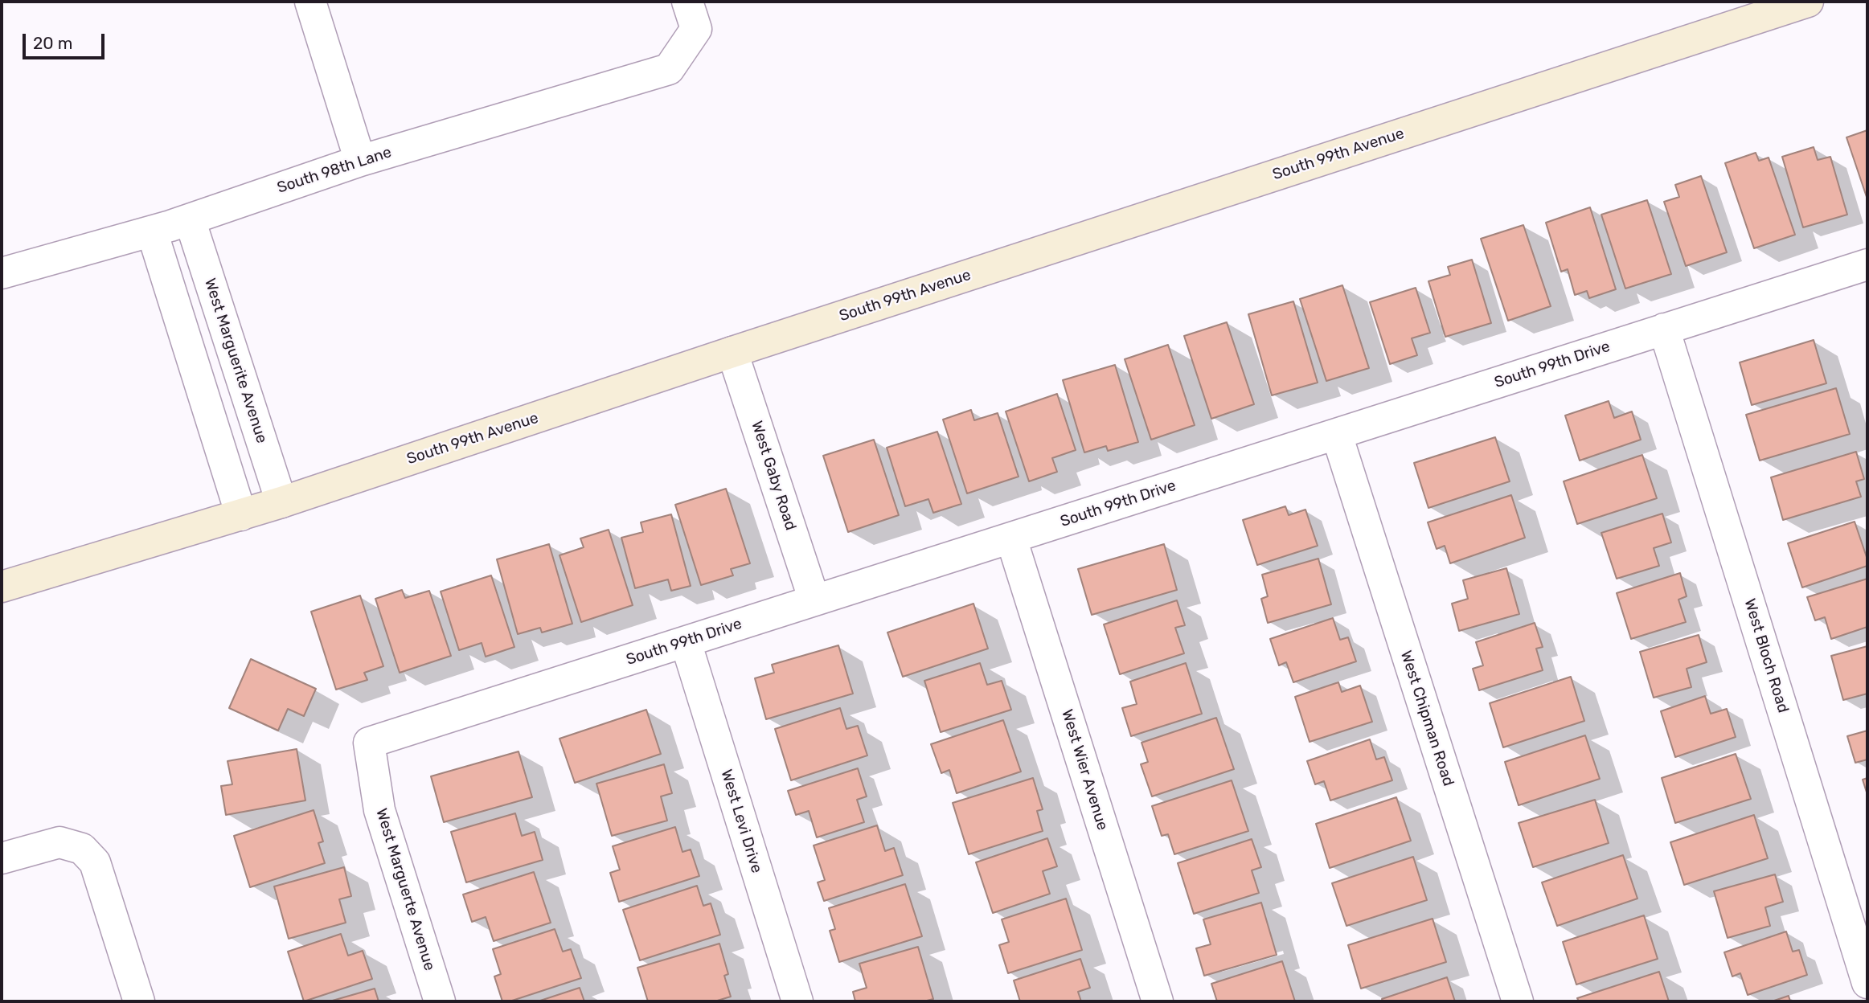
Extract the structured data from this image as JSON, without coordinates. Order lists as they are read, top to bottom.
{
  "streets": {
    "main road": ["South 99th Avenue"],
    "street": [
      "South 98th Lane",
      "West Marguerite Avenue",
      "South 99th Drive",
      "West Gaby Road",
      "West Bloch Road",
      "West Chipman Road",
      "West Wier Avenue",
      "West Levi Drive",
      "West Marguerte Avenue"
    ]
  },
  "crossings": [
    ["South 99th Avenue", "West Marguerite Avenue"],
    ["South 99th Avenue", "West Gaby Road"],
    ["South 98th Lane", "West Marguerite Avenue"],
    ["South 99th Drive", "West Gaby Road"],
    ["South 99th Drive", "West Bloch Road"],
    ["South 99th Drive", "West Chipman Road"],
    ["South 99th Drive", "West Wier Avenue"],
    ["South 99th Drive", "West Levi Drive"],
    ["South 99th Drive", "West Marguerte Avenue"]
  ],
  "scale_bar": "20 m"
}
